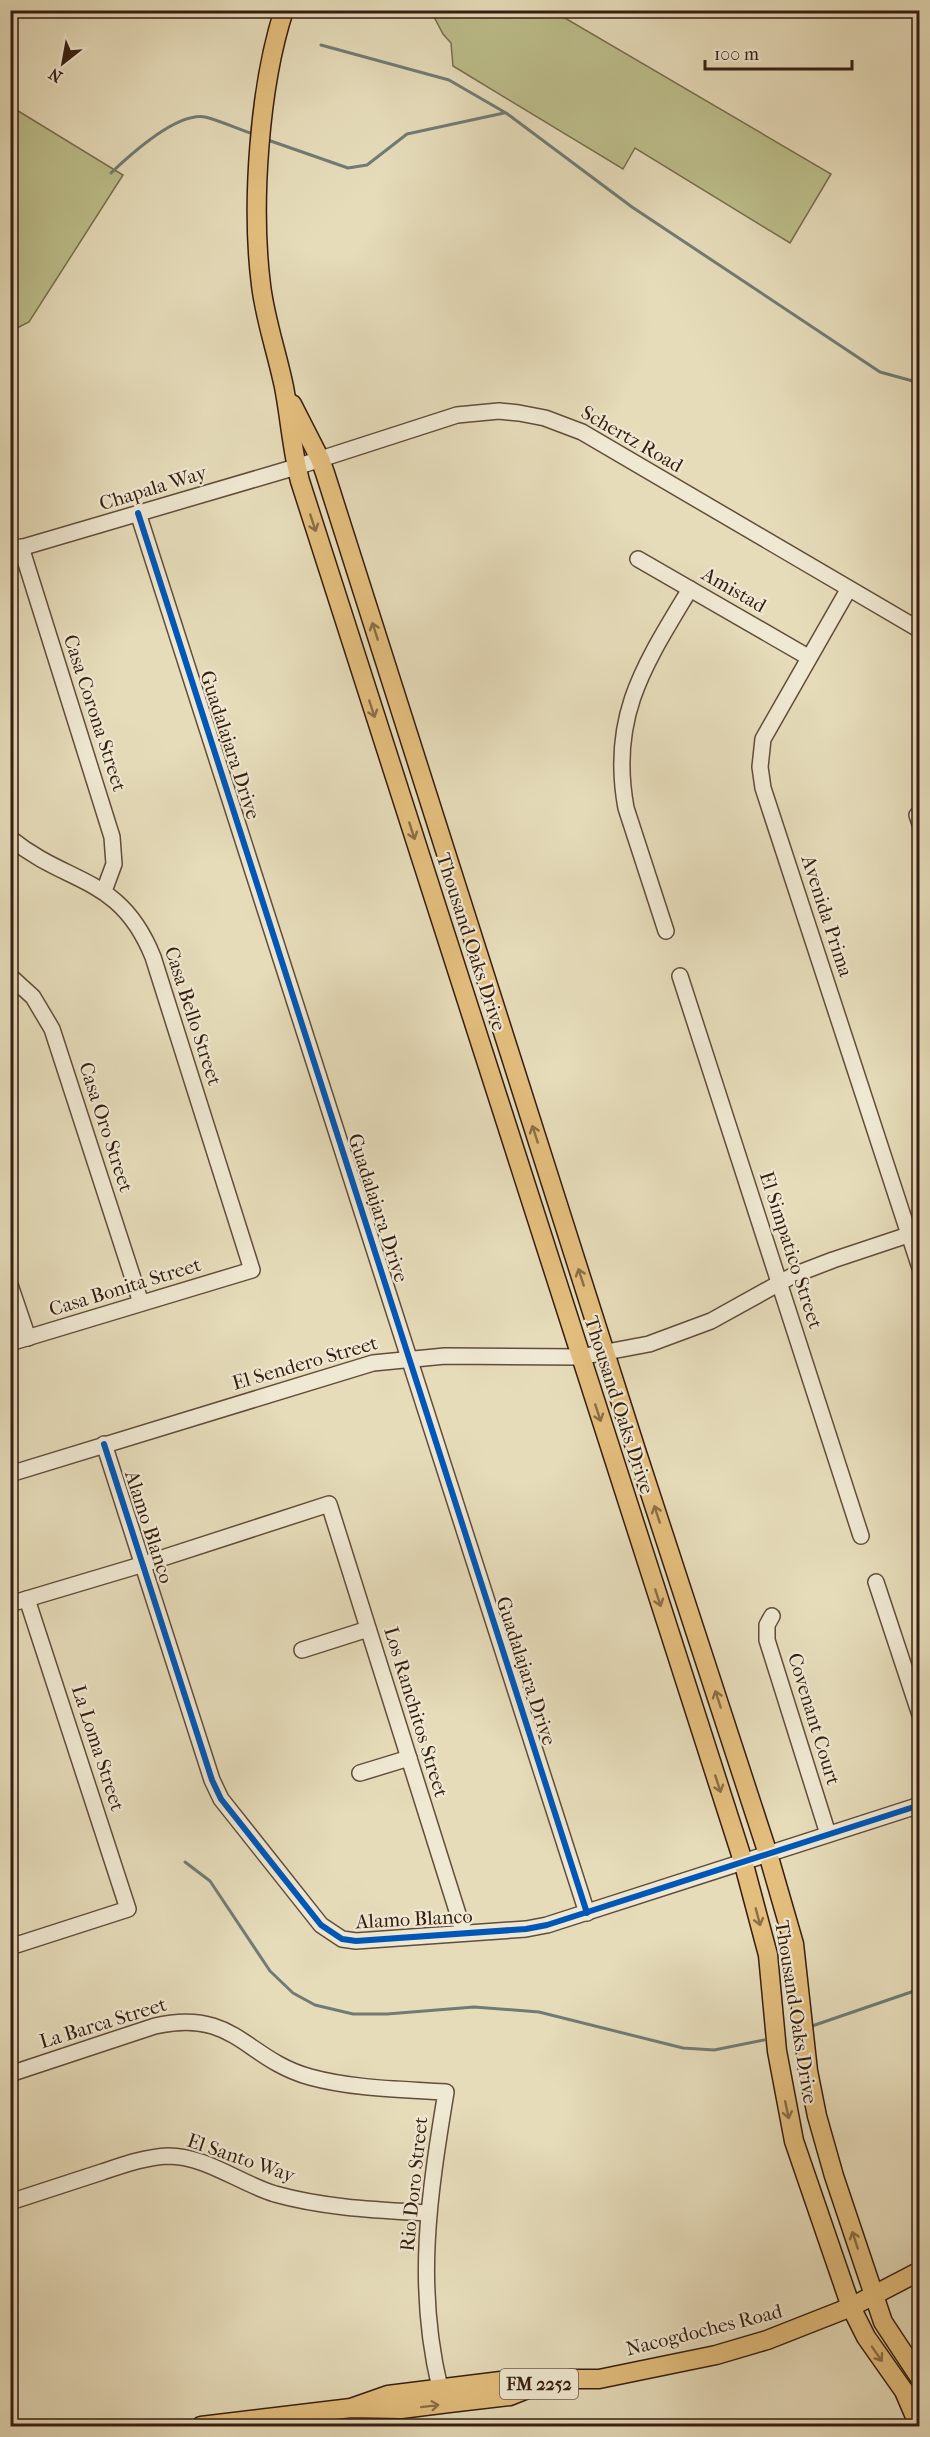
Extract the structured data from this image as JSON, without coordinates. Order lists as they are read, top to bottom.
{
  "streets": {
    "main road": ["Thousand Oaks Drive", "Nacogdoches Road", "FM 2252"],
    "street": [
      "Schertz Road",
      "Chapala Way",
      "Amistad",
      "Casa Corona Street",
      "Guadalajara Drive",
      "Avenida Prima",
      "Casa Bello Street",
      "Casa Oro Street",
      "El Simpatico Street",
      "Casa Bonita Street",
      "El Sendero Street",
      "Alamo Blanco",
      "Los Ranchitos Street",
      "Covenant Court",
      "La Loma Street",
      "La Barca Street",
      "El Santo Way",
      "Rio Doro Street"
    ]
  },
  "crossings": [
    ["Schertz Road", "Chapala Way"],
    ["Schertz Road", "Avenida Prima"],
    ["Schertz Road", "Thousand Oaks Drive"],
    ["Chapala Way", "Casa Corona Street"],
    ["Chapala Way", "Guadalajara Drive"],
    ["Chapala Way", "Thousand Oaks Drive"],
    ["Amistad", "Avenida Prima"],
    ["Casa Corona Street", "Casa Bello Street"],
    ["Guadalajara Drive", "El Sendero Street"],
    ["Guadalajara Drive", "Alamo Blanco"],
    ["Avenida Prima", "El Sendero Street"],
    ["Thousand Oaks Drive", "El Sendero Street"],
    ["Thousand Oaks Drive", "Alamo Blanco"],
    ["Thousand Oaks Drive", "Nacogdoches Road"],
    ["Thousand Oaks Drive", "FM 2252"],
    ["Casa Bello Street", "Casa Bonita Street"],
    ["Casa Oro Street", "Casa Bonita Street"],
    ["El Simpatico Street", "El Sendero Street"],
    ["El Sendero Street", "Alamo Blanco"],
    ["Alamo Blanco", "Los Ranchitos Street"],
    ["Alamo Blanco", "Covenant Court"],
    ["La Barca Street", "Rio Doro Street"],
    ["El Santo Way", "Rio Doro Street"],
    ["Rio Doro Street", "Nacogdoches Road"],
    ["Nacogdoches Road", "FM 2252"]
  ],
  "scale_bar": "100 m",
  "north": "bottom left"
}
